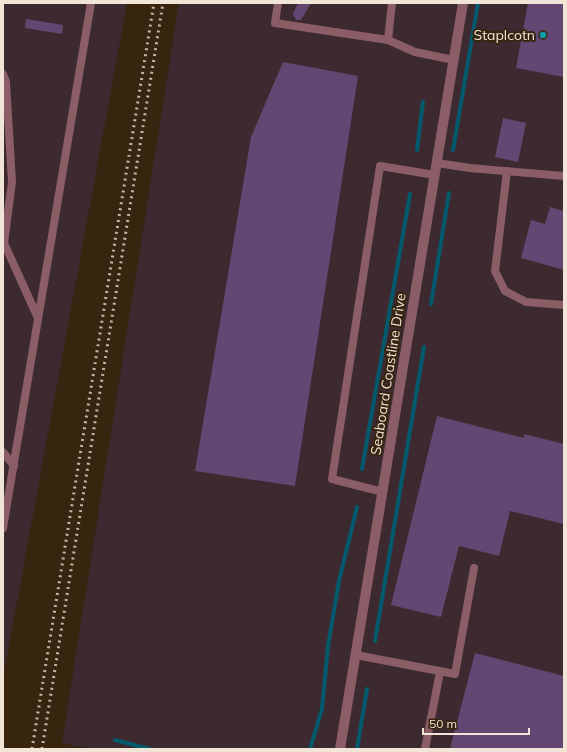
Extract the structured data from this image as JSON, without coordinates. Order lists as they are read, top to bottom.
{
  "streets": {
    "street": ["Seaboard Coastline Drive"]
  },
  "places": ["Staplcotn"],
  "scale_bar": "50 m"
}
